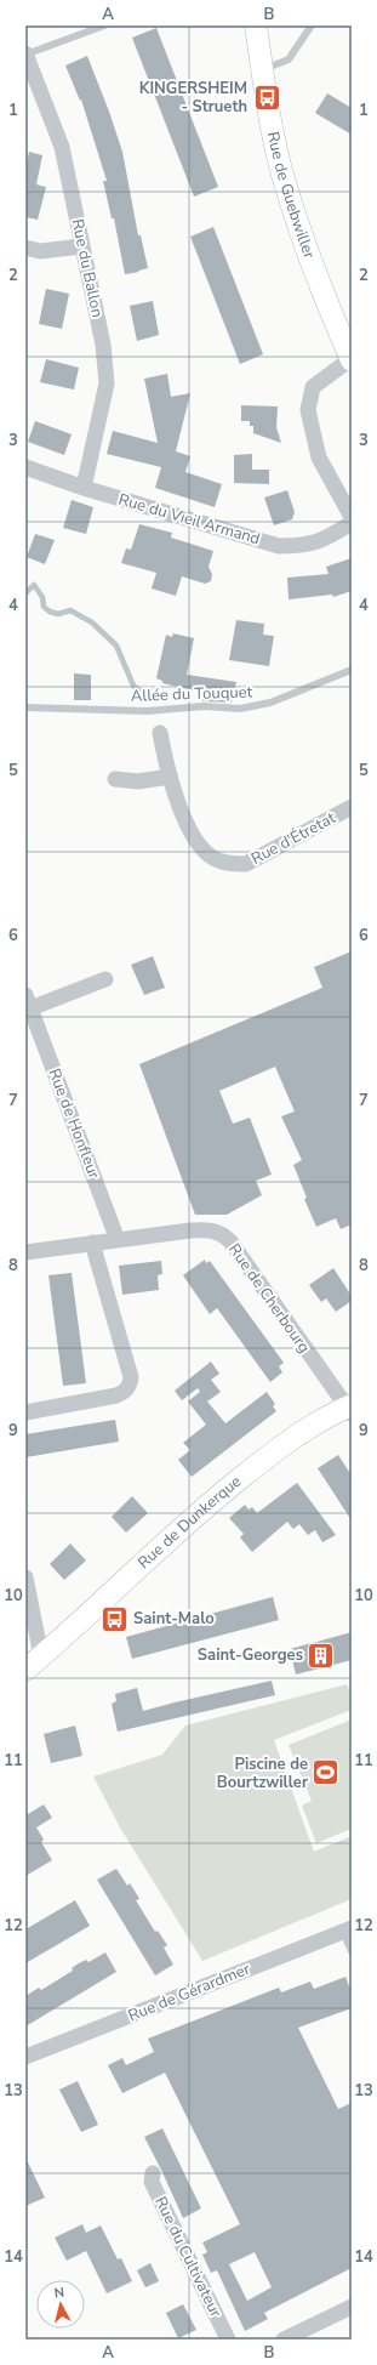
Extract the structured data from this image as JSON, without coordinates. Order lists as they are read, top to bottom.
{
  "streets": {
    "street": [
      "Rue de Guebwiller",
      "Rue du Ballon",
      "Rue du Vieil Armand",
      "Rue d'Étretat",
      "Rue de Honfleur",
      "Rue de Cherbourg",
      "Rue de Dunkerque",
      "Rue de Gérardmer",
      "Rue du Cultivateur"
    ],
    "lane": ["Allée du Touquet"]
  },
  "crossings": [
    ["Rue du Ballon", "Rue du Vieil Armand"],
    ["Rue de Honfleur", "Rue de Cherbourg"],
    ["Rue de Cherbourg", "Rue de Dunkerque"]
  ],
  "places": {
    "bus stop": ["KINGERSHEIM - Strueth", "Saint-Malo"],
    "building": ["Saint-Georges"],
    "sports": ["Piscine de Bourtzwiller"]
  },
  "north": "top",
  "grid": {
    "columns": ["A", "B"],
    "rows": [
      "1",
      "2",
      "3",
      "4",
      "5",
      "6",
      "7",
      "8",
      "9",
      "10",
      "11",
      "12",
      "13",
      "14"
    ]
  }
}
